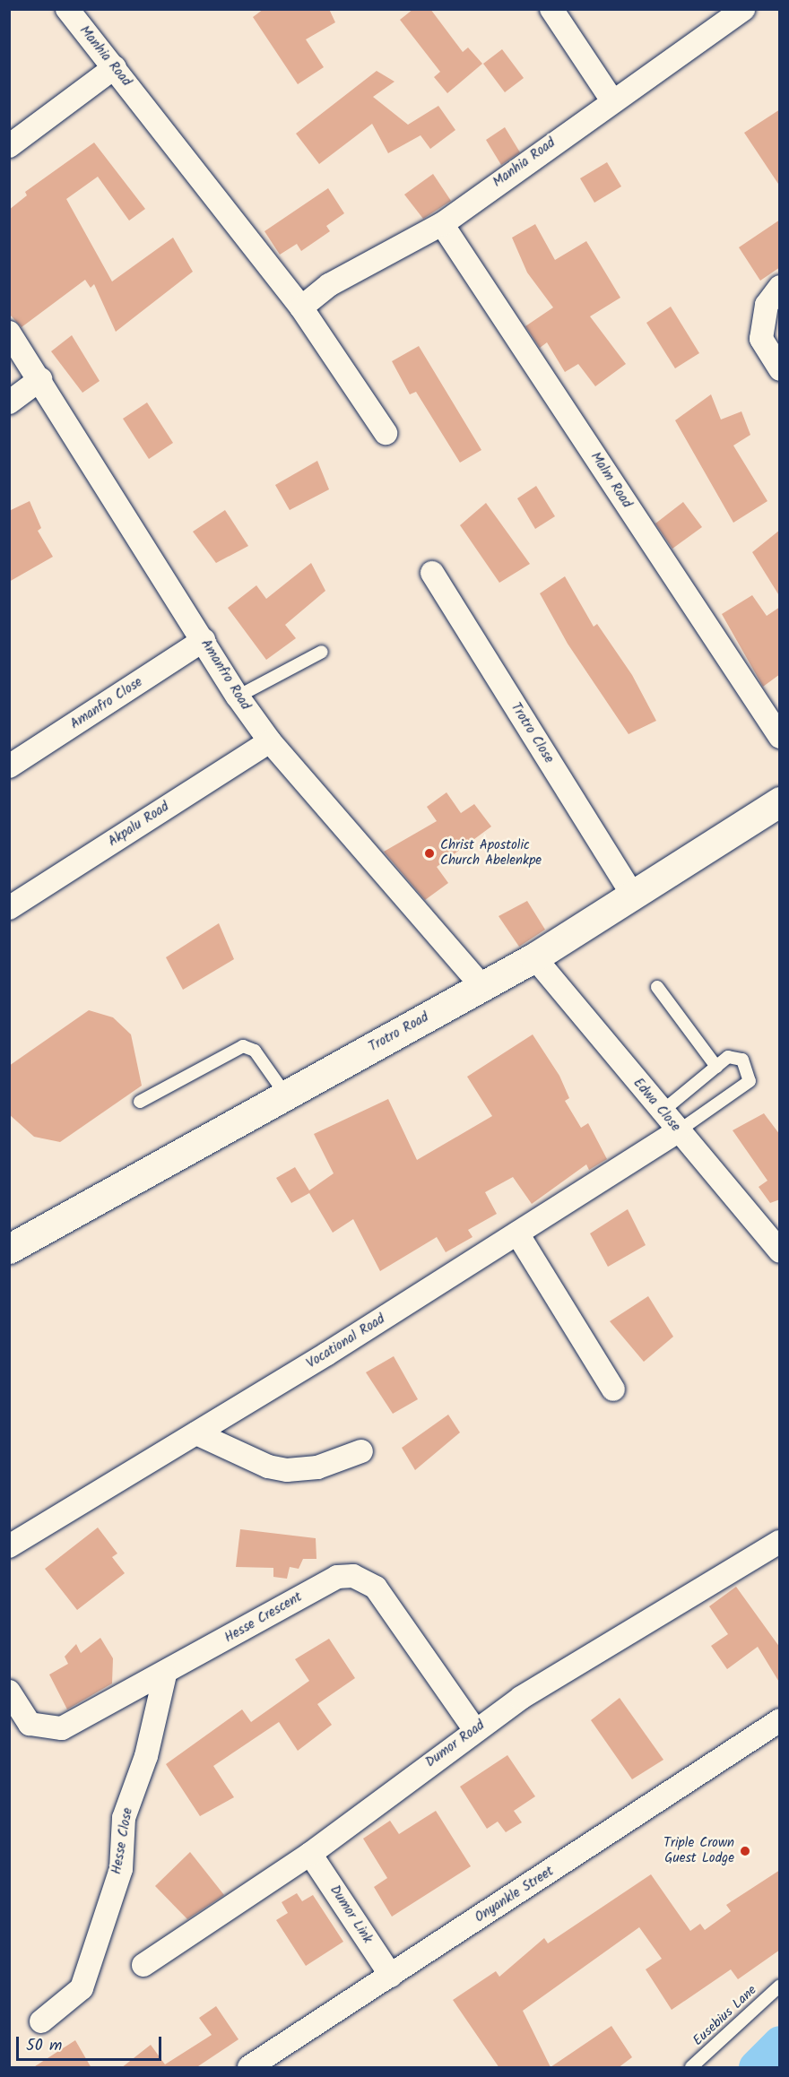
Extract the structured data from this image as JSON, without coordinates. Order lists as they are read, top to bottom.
{
  "streets": {
    "street": [
      "Manhia Road",
      "Malm Road",
      "Amanfro Road",
      "Amanfro Close",
      "Trotro Close",
      "Akpalu Road",
      "Trotro Road",
      "Edwa Close",
      "Vocational Road",
      "Hesse Crescent",
      "Dumor Road",
      "Hesse Close",
      "Onyankle Street",
      "Dumor Link"
    ],
    "lane": ["Eusebius Lane"]
  },
  "crossings": [
    ["Manhia Road", "Malm Road"],
    ["Amanfro Road", "Amanfro Close"],
    ["Amanfro Road", "Akpalu Road"],
    ["Amanfro Road", "Trotro Road"],
    ["Trotro Close", "Trotro Road"],
    ["Trotro Road", "Edwa Close"],
    ["Edwa Close", "Vocational Road"],
    ["Hesse Crescent", "Dumor Road"],
    ["Hesse Crescent", "Hesse Close"],
    ["Dumor Road", "Dumor Link"],
    ["Onyankle Street", "Dumor Link"]
  ],
  "places": ["Christ Apostolic Church Abelenkpe", "Triple Crown Guest Lodge"],
  "scale_bar": "50 m"
}
